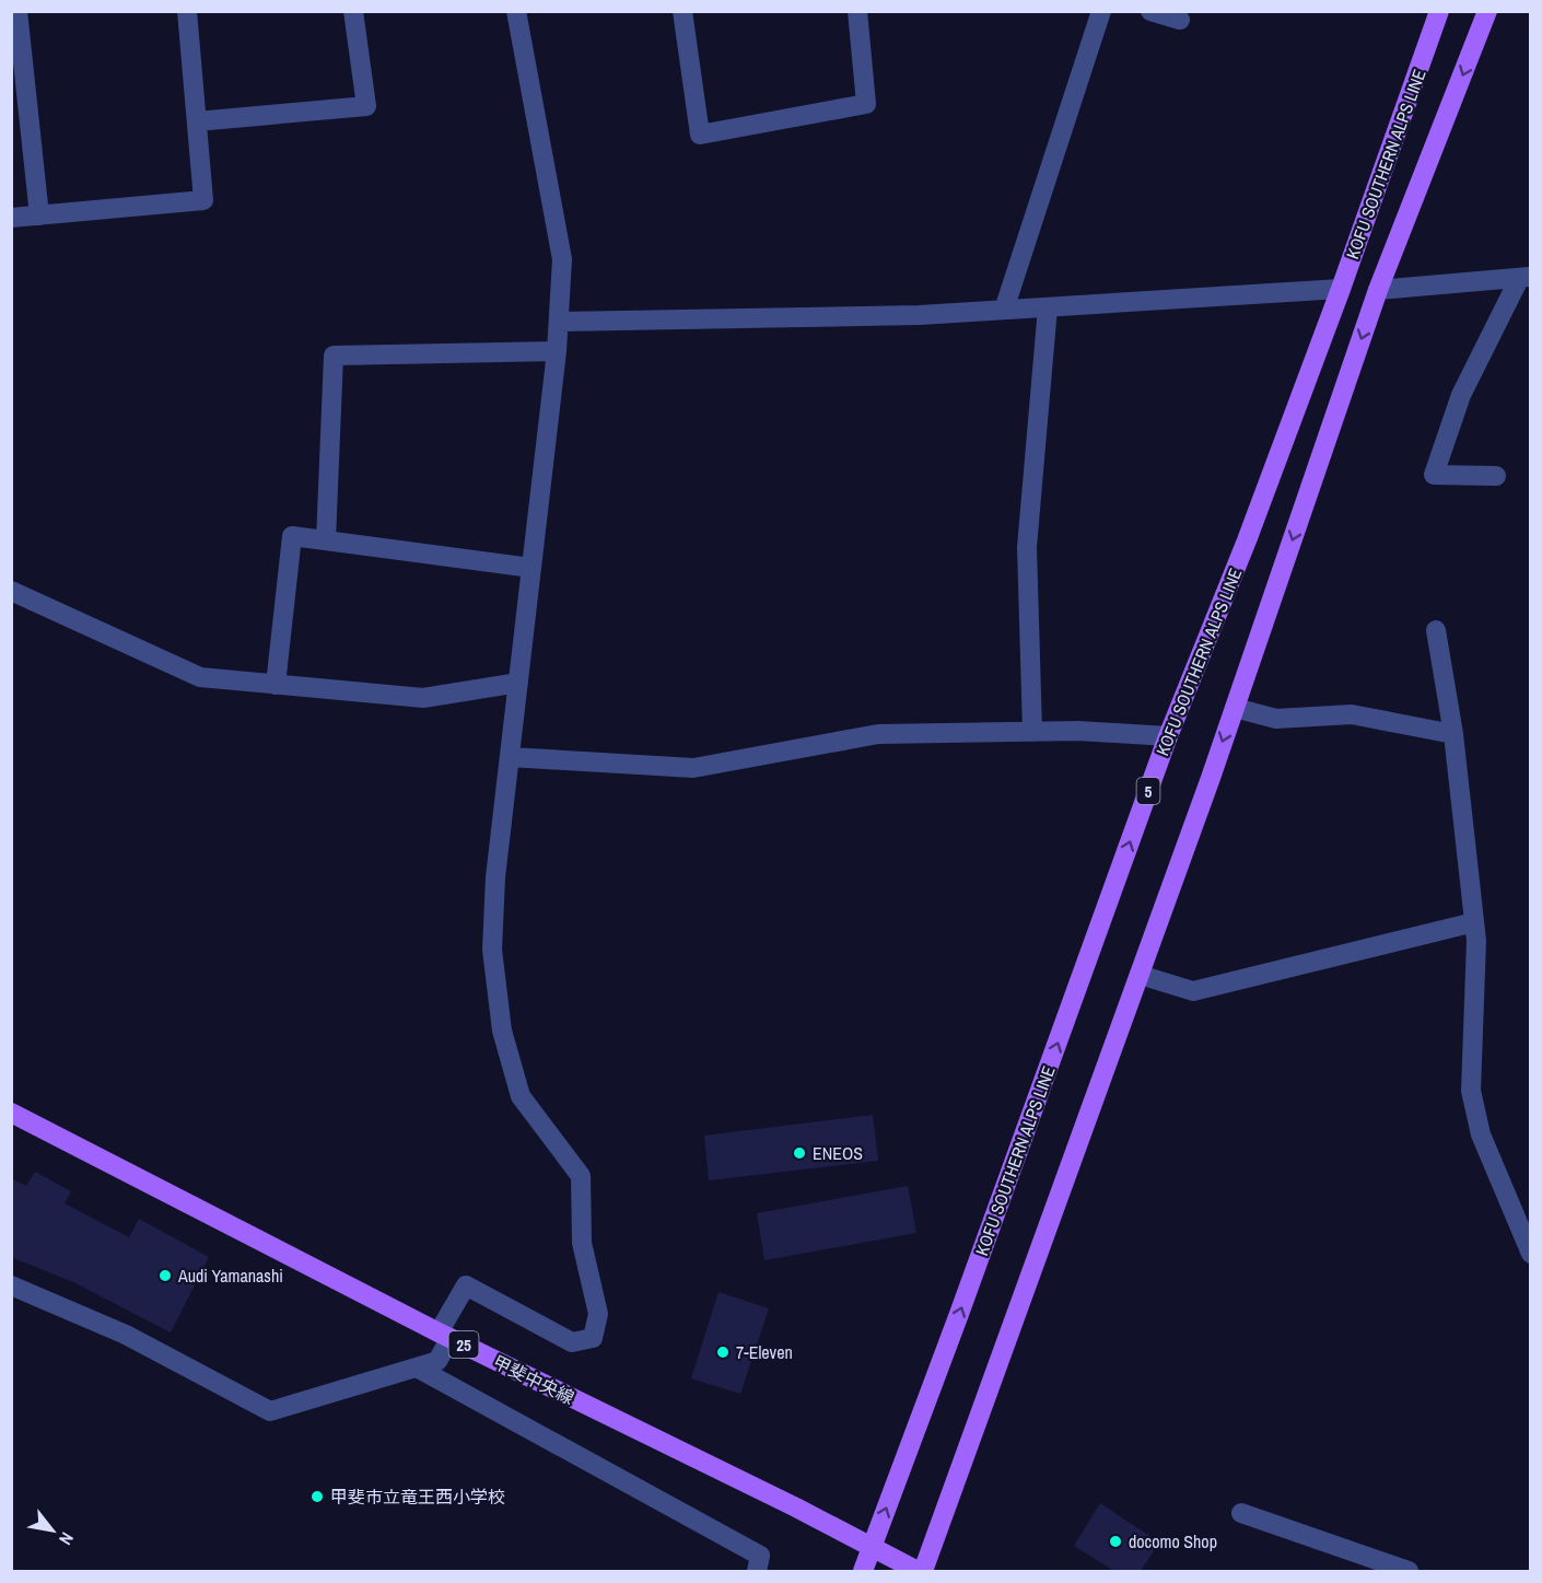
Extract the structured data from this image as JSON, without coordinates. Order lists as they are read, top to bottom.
{
  "streets": {
    "main road": [
      "KOFU SOUTHERN ALPS LINE",
      "5",
      "25",
      "甲斐中央線"
    ]
  },
  "crossings": [
    ["KOFU SOUTHERN ALPS LINE", "甲斐中央線"]
  ],
  "places": [
    "ENEOS",
    "Audi Yamanashi",
    "7-Eleven",
    "甲斐市立竜王西小学校",
    "docomo Shop"
  ],
  "north": "bottom right"
}
